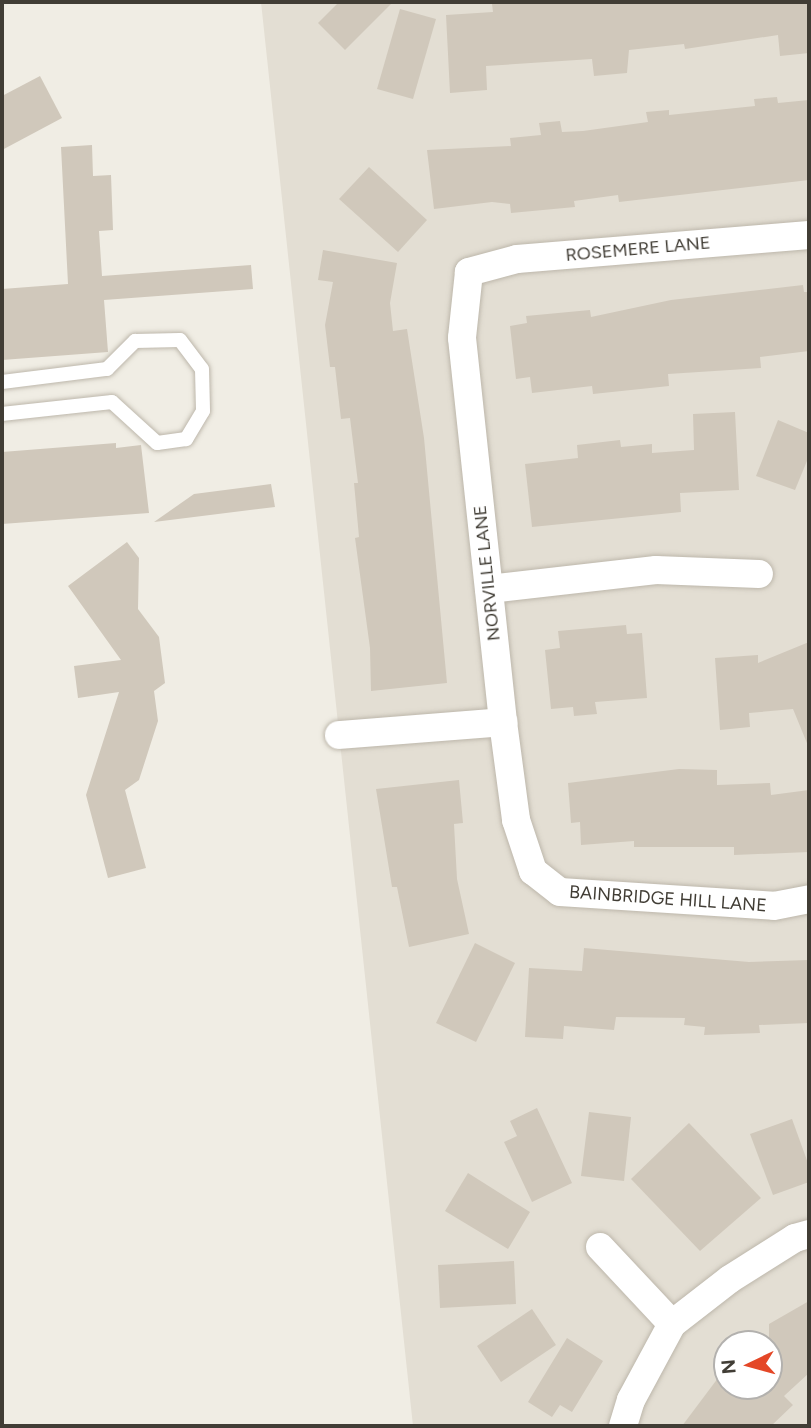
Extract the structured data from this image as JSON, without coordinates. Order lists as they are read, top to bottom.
{
  "streets": {
    "street": ["ROSEMERE LANE", "NORVILLE LANE", "BAINBRIDGE HILL LANE"]
  },
  "crossings": [
    ["ROSEMERE LANE", "NORVILLE LANE"],
    ["NORVILLE LANE", "BAINBRIDGE HILL LANE"]
  ],
  "north": "left"
}
